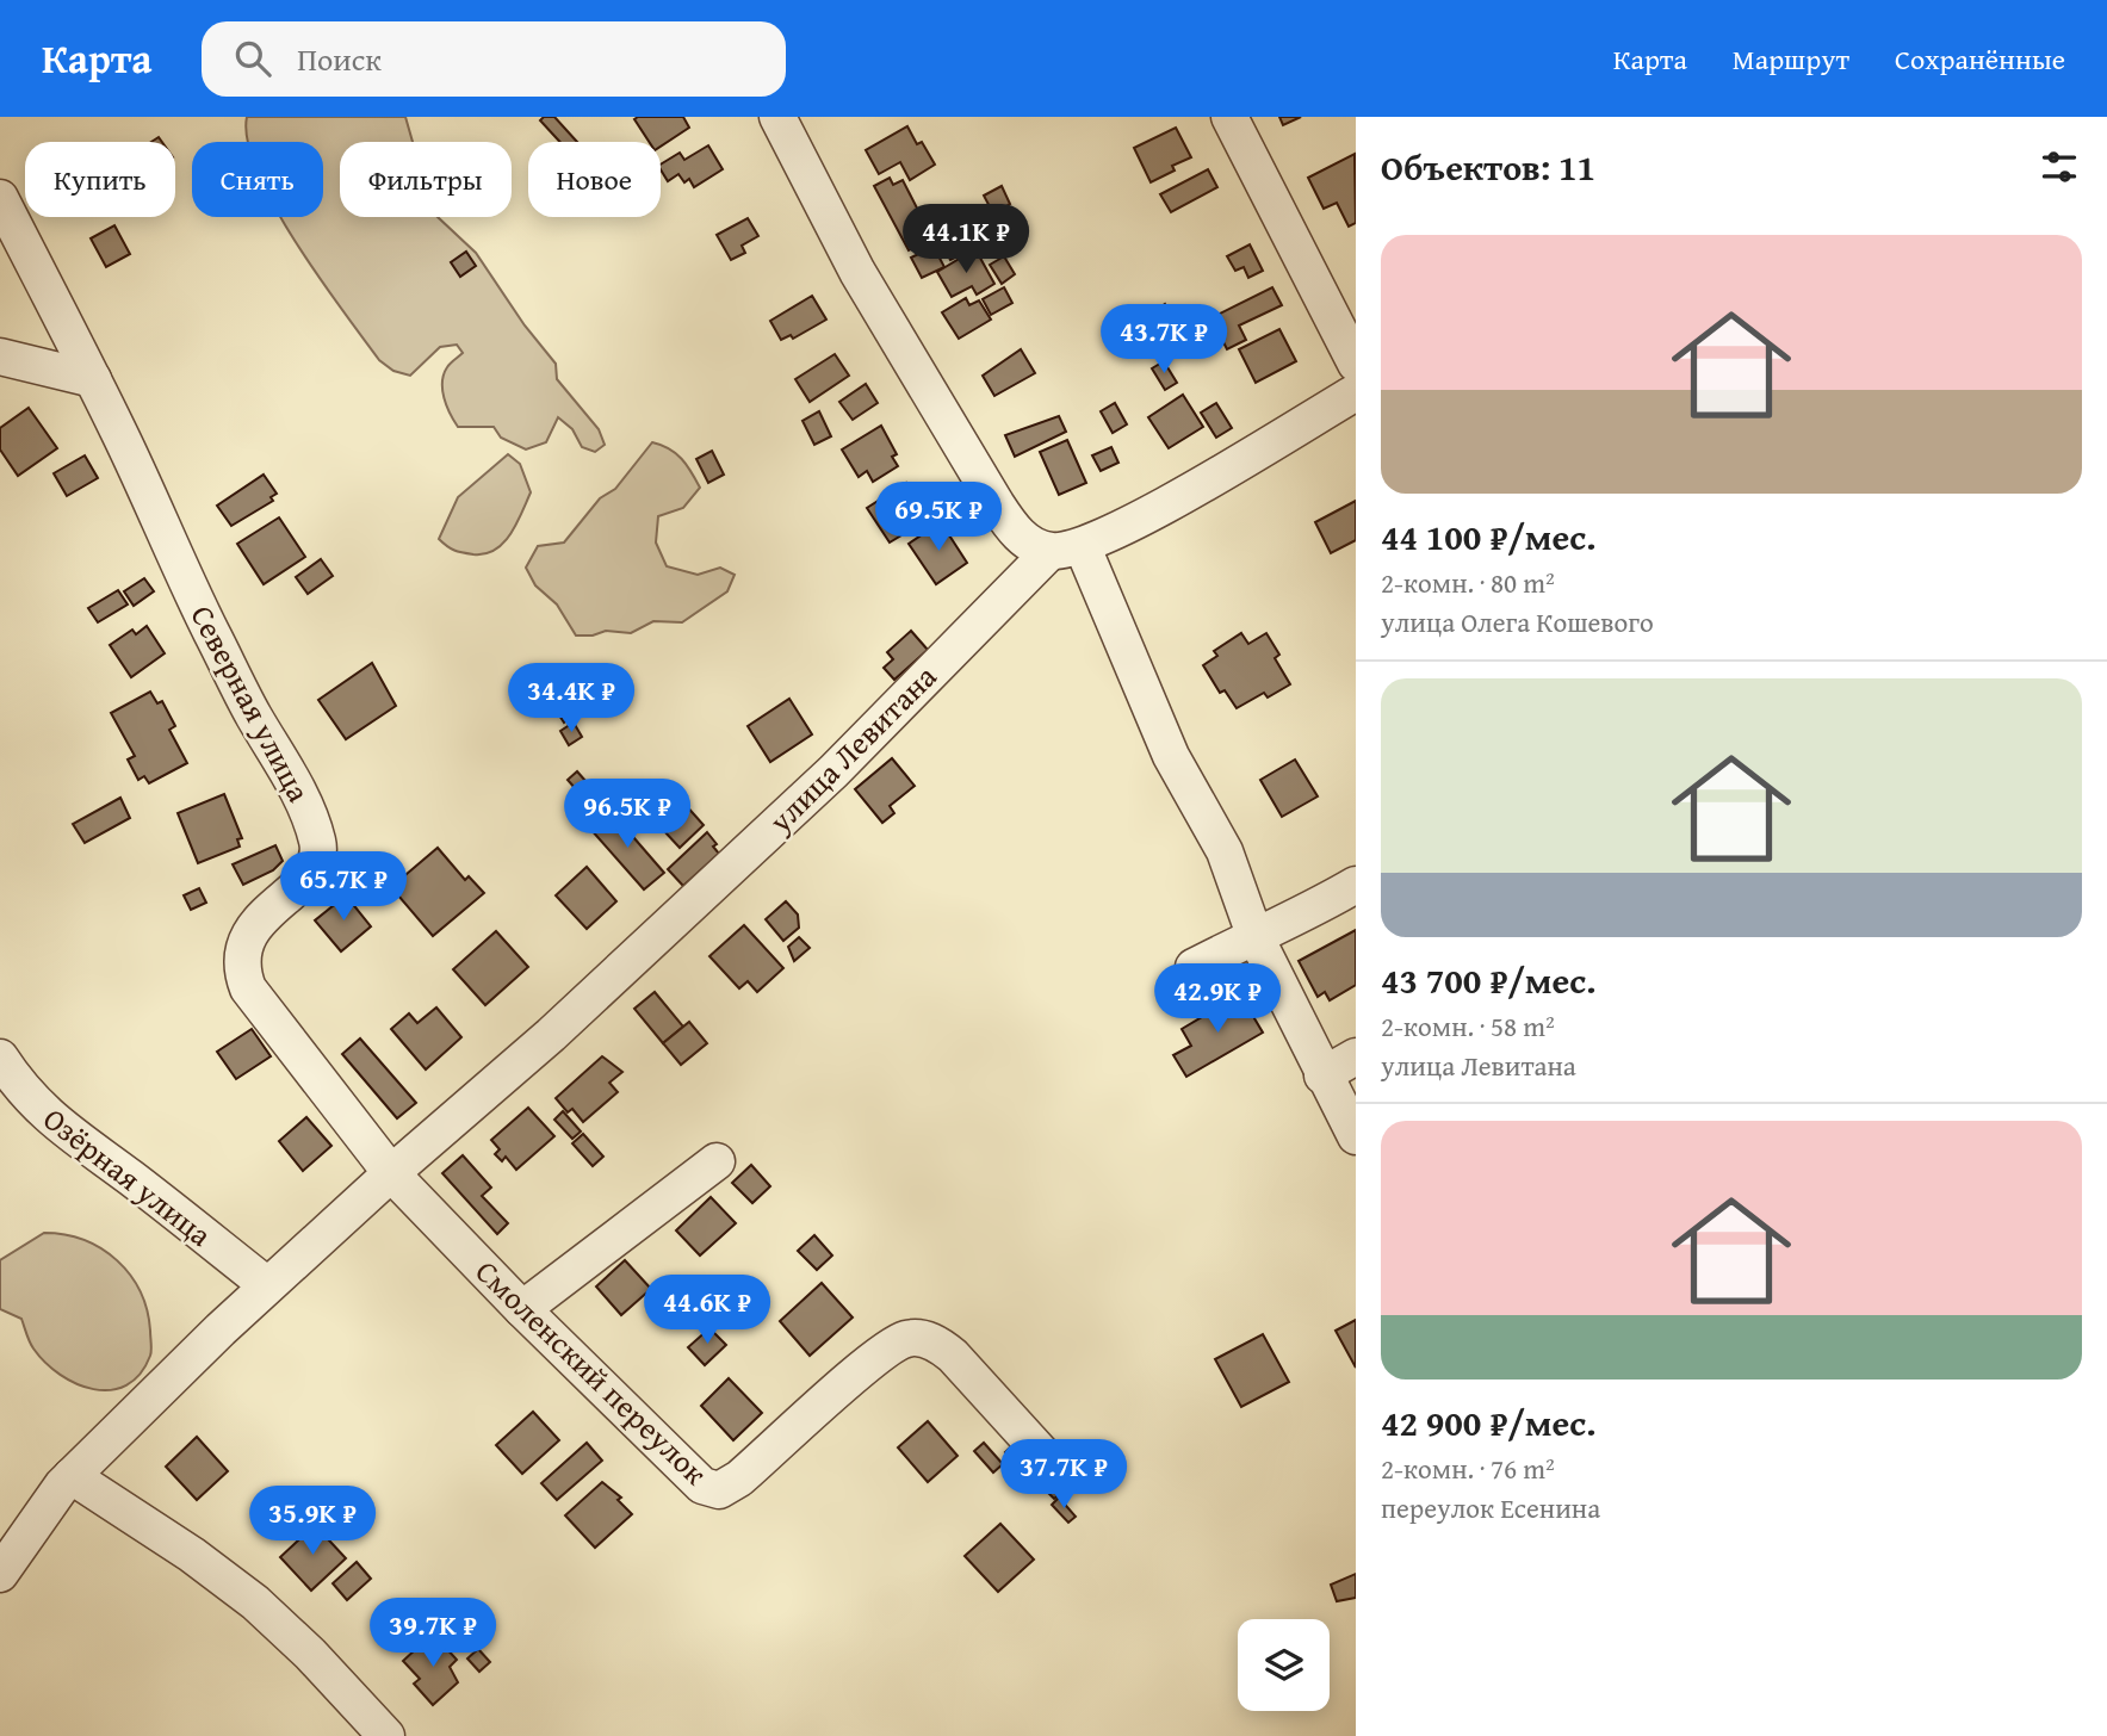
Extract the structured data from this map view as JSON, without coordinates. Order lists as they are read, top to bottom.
{
  "streets": {
    "street": [
      "Северная улица",
      "улица Левитана",
      "Озёрная улица",
      "Смоленский переулок"
    ]
  },
  "crossings": [
    ["Северная улица", "улица Левитана"],
    ["Северная улица", "Смоленский переулок"],
    ["улица Левитана", "Озёрная улица"],
    ["улица Левитана", "Смоленский переулок"]
  ],
  "page": {
    "header": "Карта",
    "search": "Поиск",
    "nav": ["Карта", "Маршрут", "Сохранённые"],
    "heading": "Объектов: 11",
    "chip": [
      "Купить",
      "Снять",
      "Фильтры",
      "Новое"
    ],
    "price": [
      "44.1K ₽",
      "43.7K ₽",
      "69.5K ₽",
      "34.4K ₽",
      "96.5K ₽",
      "65.7K ₽",
      "42.9K ₽",
      "44.6K ₽",
      "37.7K ₽",
      "35.9K ₽",
      "39.7K ₽"
    ],
    "list": [
      {
        "name": "44 100 ₽/мес.",
        "note": "2-комн. · 80 m² · улица Олега Кошевого"
      },
      {
        "name": "43 700 ₽/мес.",
        "note": "2-комн. · 58 m² · улица Левитана"
      },
      {
        "name": "42 900 ₽/мес.",
        "note": "2-комн. · 76 m² · переулок Есенина"
      }
    ]
  }
}
